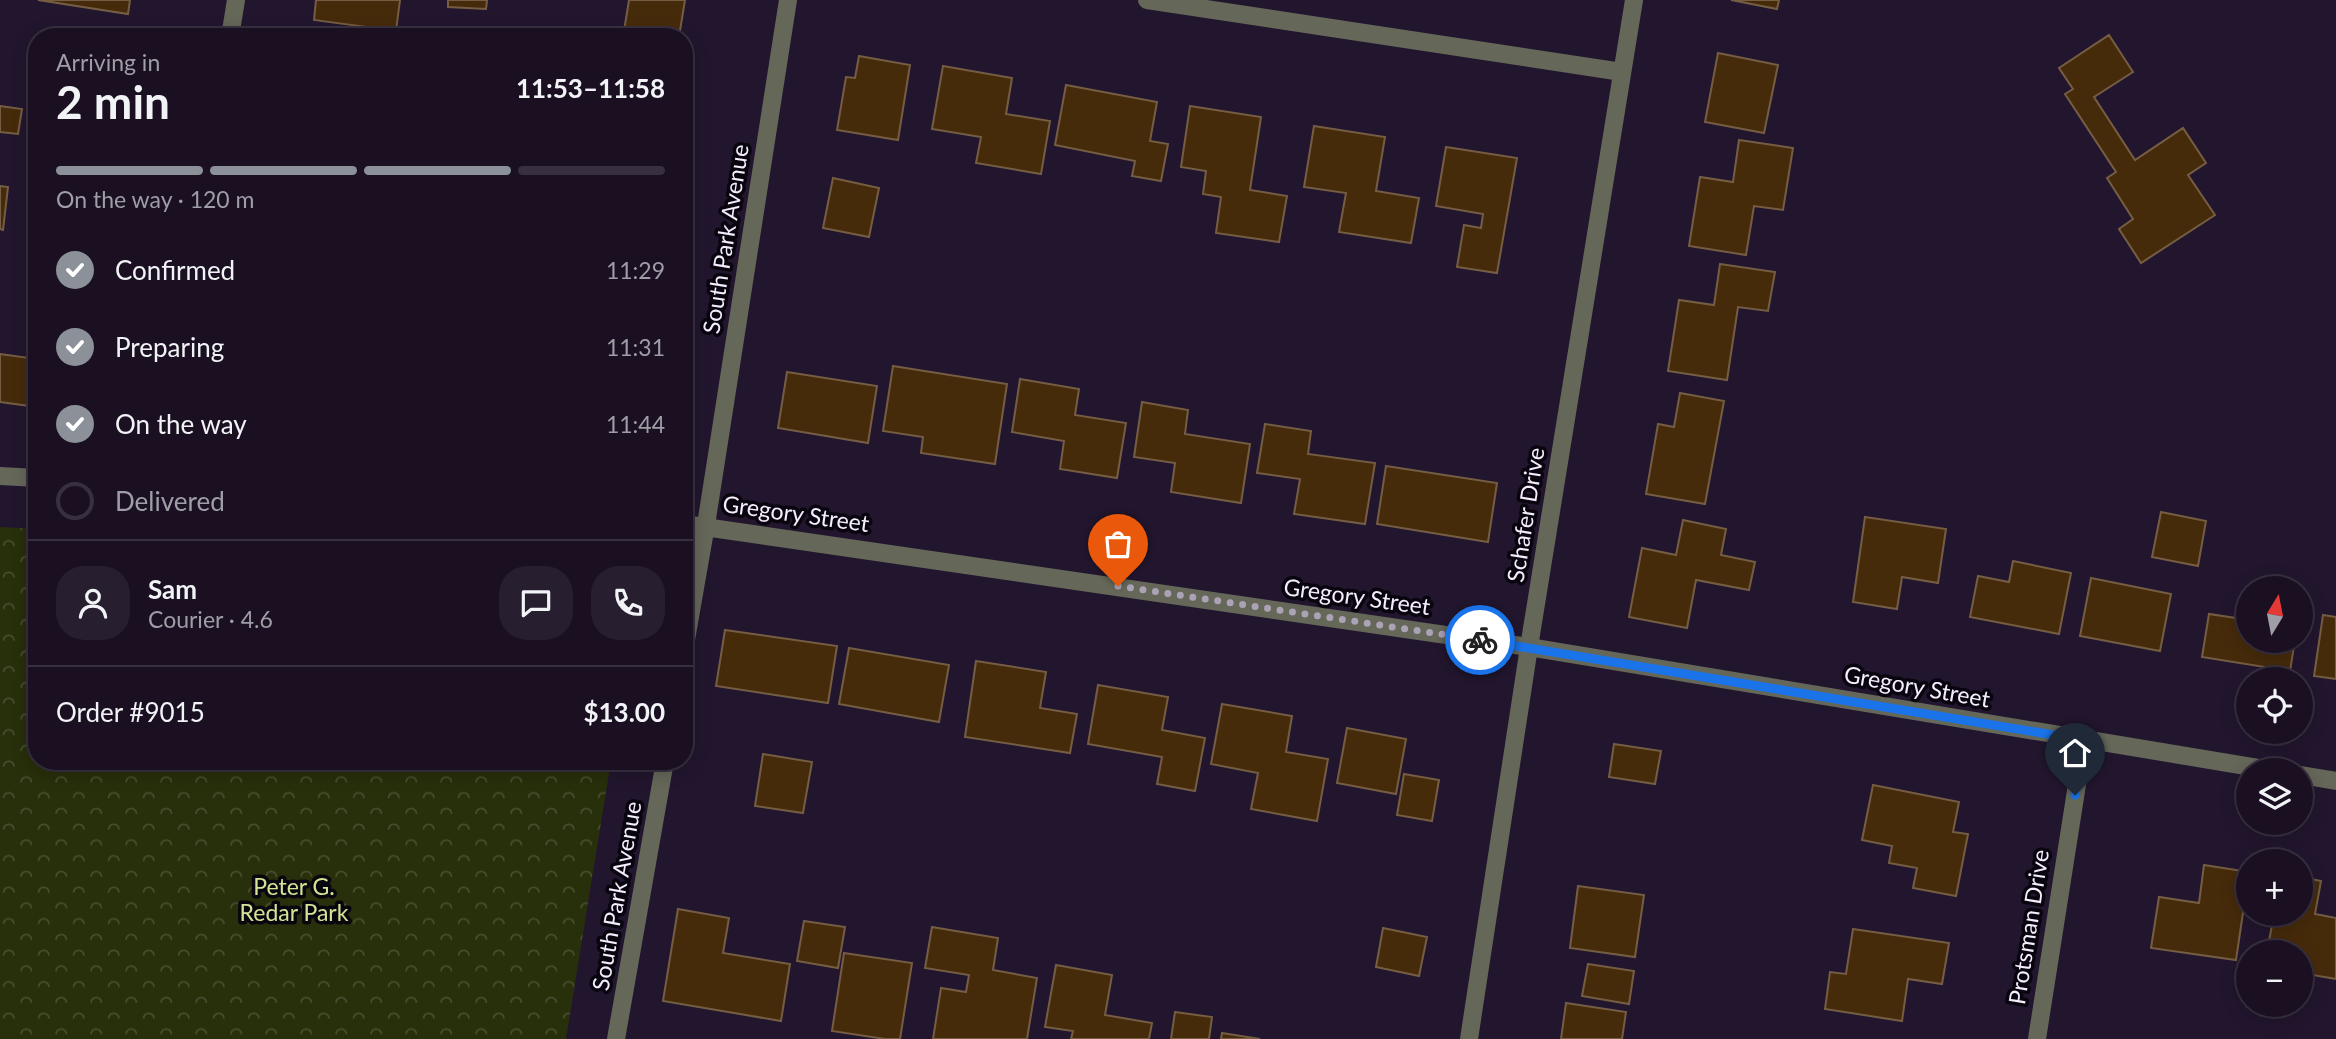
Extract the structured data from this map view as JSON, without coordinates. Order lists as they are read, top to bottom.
{
  "streets": {
    "street": [
      "South Park Avenue",
      "Gregory Street",
      "Schafer Drive",
      "Protsman Drive"
    ]
  },
  "crossings": [
    ["South Park Avenue", "Gregory Street"],
    ["Gregory Street", "Schafer Drive"],
    ["Gregory Street", "Protsman Drive"]
  ],
  "parks": ["Peter G. Redar Park"],
  "north": "top",
  "page": {
    "heading": ["2 min", "Arriving in", "11:53–11:58"],
    "panel": [
      "Sam",
      "Courier · 4.6",
      "Order #9015",
      "$13.00"
    ],
    "bar": "On the way · 120 m",
    "list": [
      ["Confirmed", "11:29"],
      ["Preparing", "11:31"],
      ["On the way", "11:44"],
      "Delivered"
    ],
    "map_buttons": ["+", "−"]
  }
}
